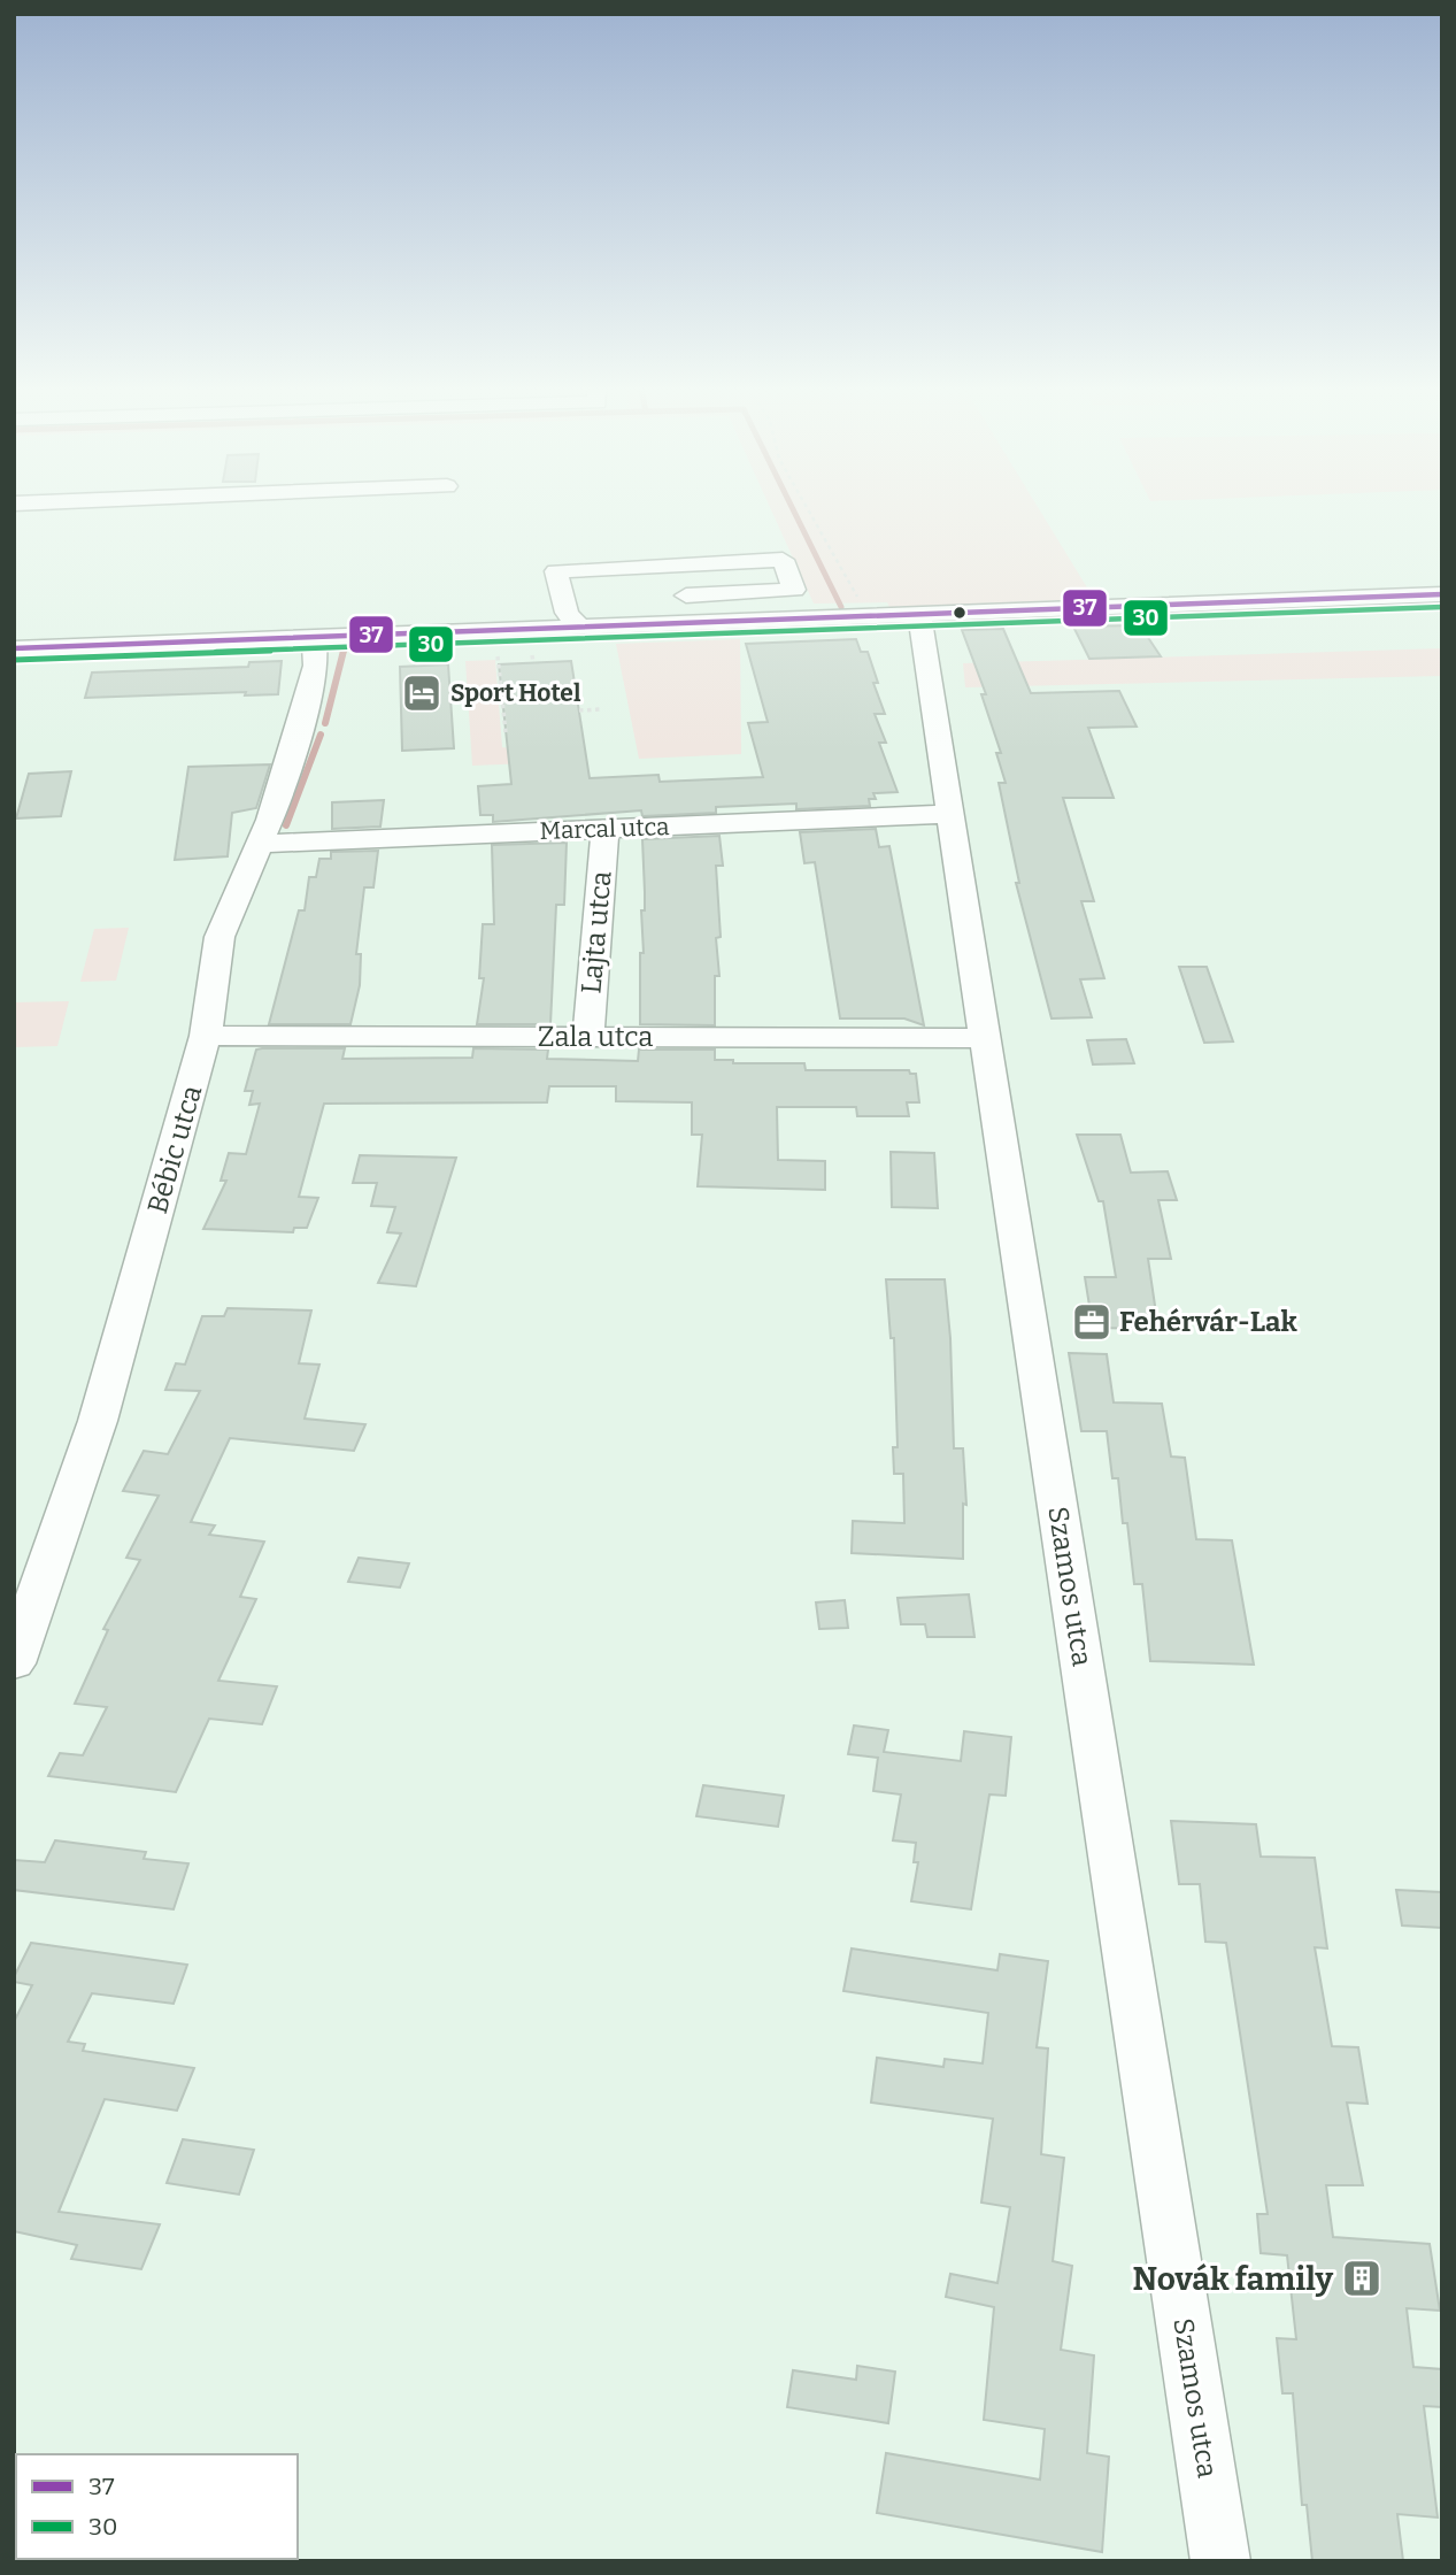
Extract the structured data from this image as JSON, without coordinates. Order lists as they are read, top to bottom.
{
  "streets": {
    "street": [
      "Marcal utca",
      "Lajta utca",
      "Zala utca",
      "Bébic utca",
      "Szamos utca"
    ]
  },
  "crossings": [
    ["Marcal utca", "Lajta utca"],
    ["Marcal utca", "Bébic utca"],
    ["Marcal utca", "Szamos utca"],
    ["Lajta utca", "Zala utca"],
    ["Zala utca", "Bébic utca"],
    ["Zala utca", "Szamos utca"]
  ],
  "places": {
    "hotel": ["Sport Hotel"],
    "office": ["Fehérvár-Lak"],
    "building": ["Novák family"]
  },
  "lines": ["transit line 37", "transit line 30"],
  "legend": ["37", "30"]
}
